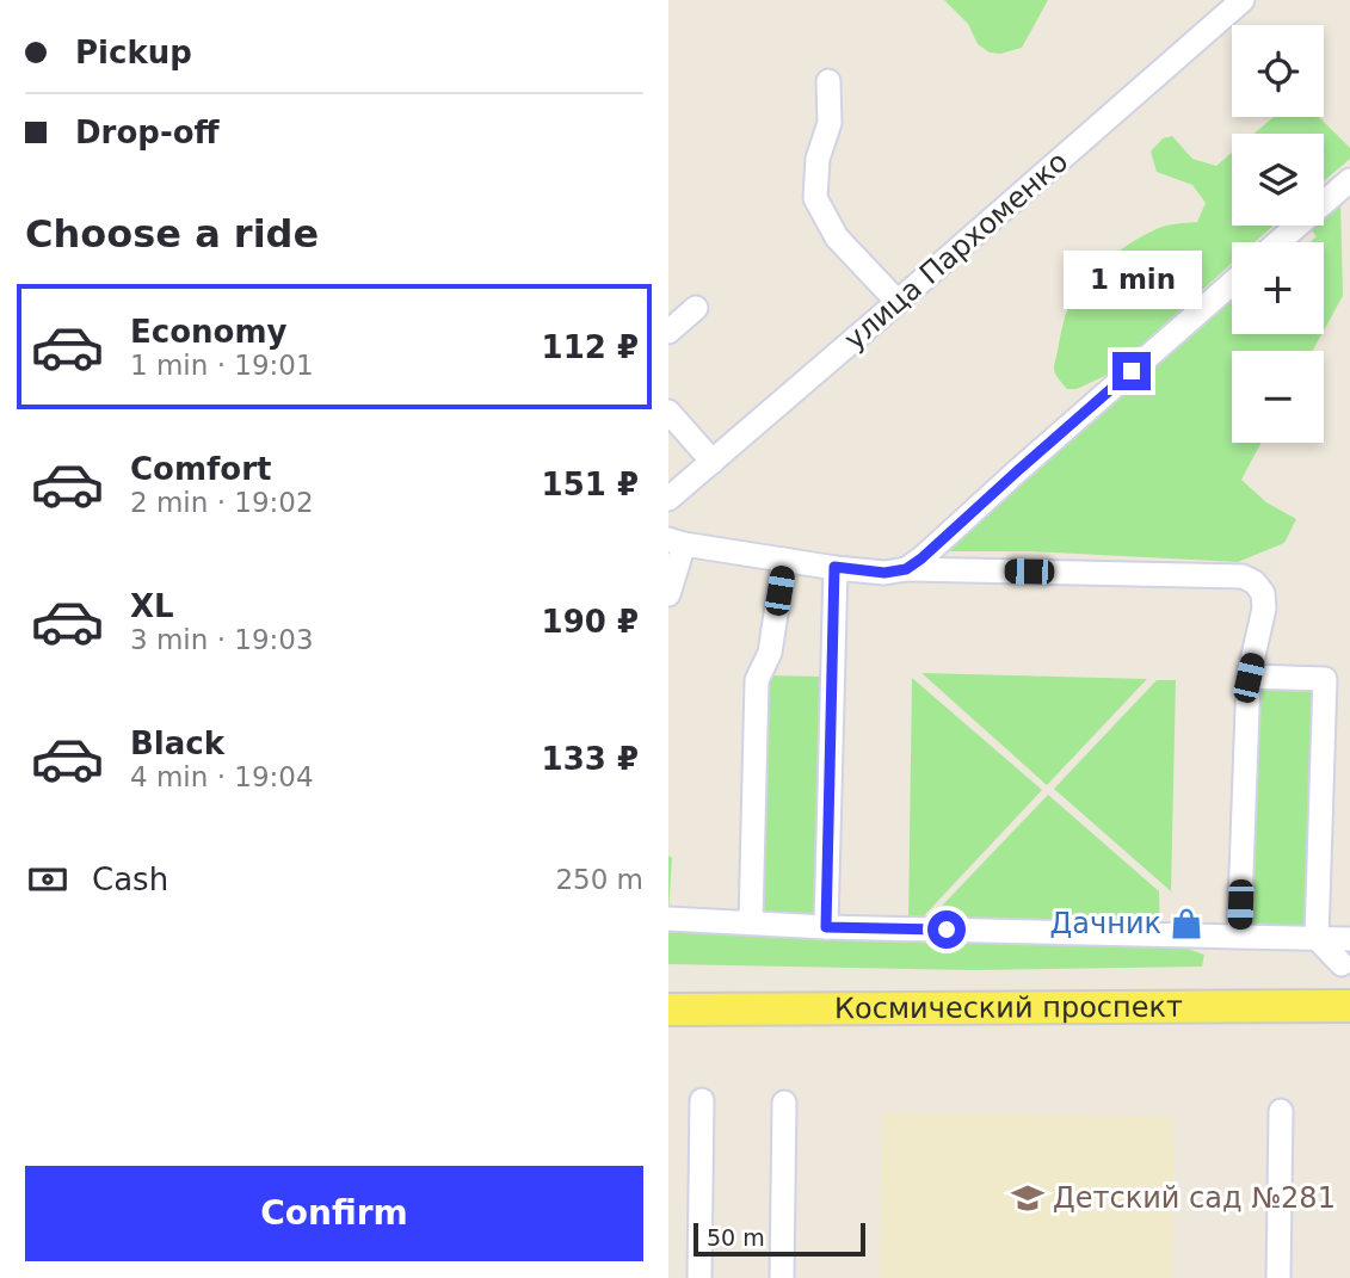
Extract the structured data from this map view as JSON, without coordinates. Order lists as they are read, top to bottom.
{
  "streets": {
    "main road": ["Космический проспект"],
    "street": ["улица Пархоменко"]
  },
  "places": {
    "shop": ["Дачник"],
    "school or university": ["Детский сад №281"]
  },
  "scale_bar": "50 m",
  "page": {
    "banner": ["Pickup", "Drop-off"],
    "map_buttons": ["+", "−"],
    "heading": "Choose a ride",
    "bubble": "1 min",
    "list": [
      {
        "name": "Economy",
        "note": "1 min · 19:01",
        "value": "112 ₽"
      },
      {
        "name": "Comfort",
        "note": "2 min · 19:02",
        "value": "151 ₽"
      },
      {
        "name": "XL",
        "note": "3 min · 19:03",
        "value": "190 ₽"
      },
      {
        "name": "Black",
        "note": "4 min · 19:04",
        "value": "133 ₽"
      }
    ],
    "pay": ["Cash", "250 m"],
    "buttons": "Confirm",
    "scale": "50 m"
  }
}
